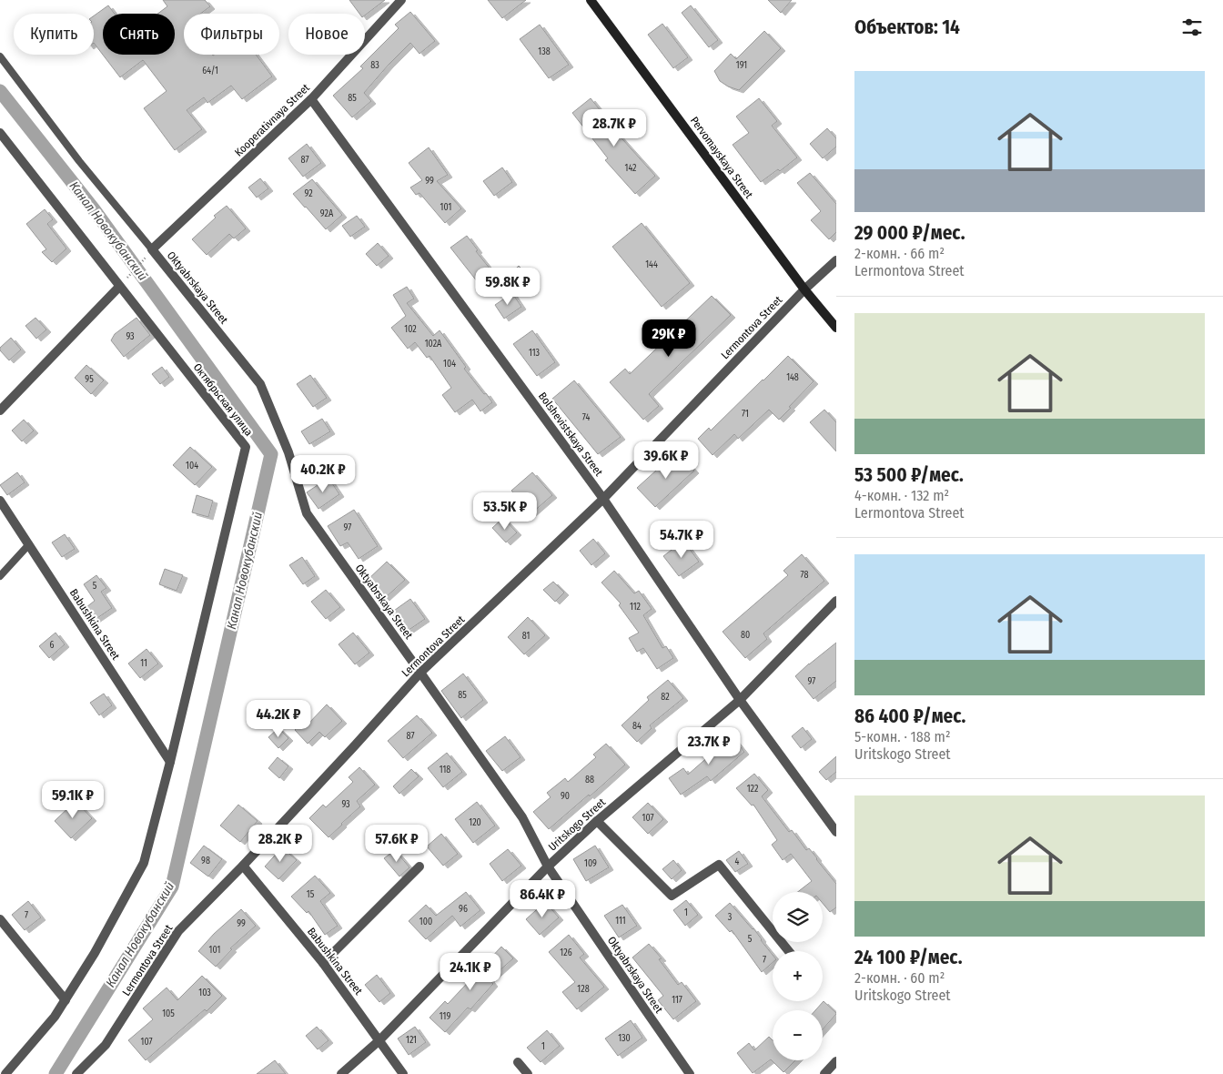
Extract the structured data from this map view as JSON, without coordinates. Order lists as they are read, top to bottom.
{
  "streets": {
    "main road": ["Pervomayskaya Street"],
    "street": [
      "Kooperativnaya Street",
      "Oktyabrskaya Street",
      "Lermontova Street",
      "Октябрьская улица",
      "Bolshevistskaya Street",
      "Babushkina Street",
      "Uritskogo Street"
    ]
  },
  "crossings": [
    ["Kooperativnaya Street", "Oktyabrskaya Street"],
    ["Kooperativnaya Street", "Bolshevistskaya Street"],
    ["Pervomayskaya Street", "Lermontova Street"],
    ["Oktyabrskaya Street", "Lermontova Street"],
    ["Oktyabrskaya Street", "Uritskogo Street"],
    ["Lermontova Street", "Bolshevistskaya Street"],
    ["Lermontova Street", "Babushkina Street"],
    ["Октябрьская улица", "Babushkina Street"],
    ["Bolshevistskaya Street", "Uritskogo Street"],
    ["Babushkina Street", "Uritskogo Street"]
  ],
  "water": ["Канал Новокубанский"],
  "house_numbers": [
    "138",
    "83",
    "191",
    "64/1",
    "85",
    "87",
    "142",
    "99",
    "92",
    "101",
    "92А",
    "144",
    "102",
    "93",
    "102А",
    "113",
    "104",
    "148",
    "95",
    "71",
    "74",
    "104",
    "97",
    "78",
    "5",
    "112",
    "80",
    "81",
    "6",
    "11",
    "97",
    "85",
    "82",
    "84",
    "87",
    "118",
    "88",
    "122",
    "90",
    "93",
    "107",
    "120",
    "98",
    "4",
    "109",
    "15",
    "96",
    "1",
    "7",
    "3",
    "111",
    "100",
    "99",
    "5",
    "101",
    "126",
    "7",
    "128",
    "103",
    "117",
    "105",
    "119",
    "130",
    "121",
    "107",
    "1"
  ],
  "page": {
    "heading": "Объектов: 14",
    "chip": [
      "Купить",
      "Снять",
      "Фильтры",
      "Новое"
    ],
    "list": [
      {
        "name": "29 000 ₽/мес.",
        "note": "2-комн. · 66 m² · Lermontova Street"
      },
      {
        "name": "53 500 ₽/мес.",
        "note": "4-комн. · 132 m² · Lermontova Street"
      },
      {
        "name": "86 400 ₽/мес.",
        "note": "5-комн. · 188 m² · Uritskogo Street"
      },
      {
        "name": "24 100 ₽/мес.",
        "note": "2-комн. · 60 m² · Uritskogo Street"
      }
    ],
    "price": [
      "28.7K ₽",
      "59.8K ₽",
      "29K ₽",
      "39.6K ₽",
      "40.2K ₽",
      "53.5K ₽",
      "54.7K ₽",
      "44.2K ₽",
      "23.7K ₽",
      "59.1K ₽",
      "28.2K ₽",
      "57.6K ₽",
      "86.4K ₽",
      "24.1K ₽"
    ],
    "map_buttons": ["+", "−"]
  }
}
